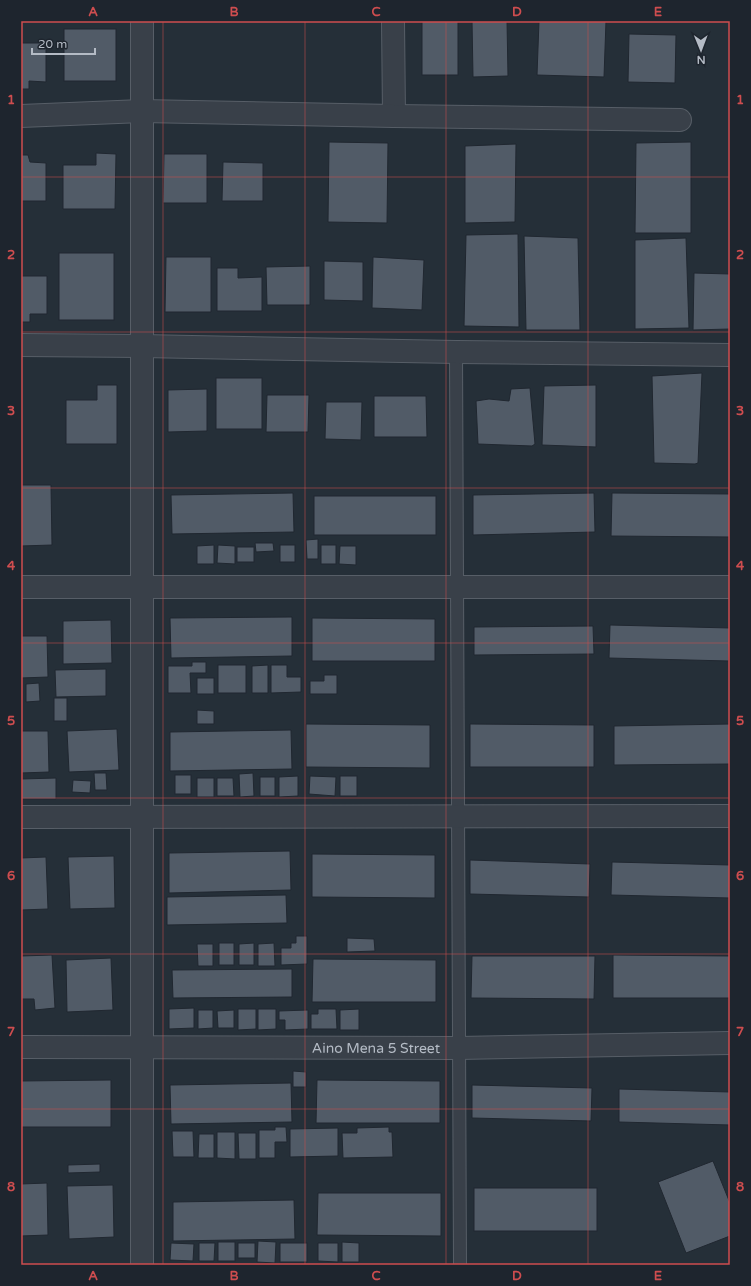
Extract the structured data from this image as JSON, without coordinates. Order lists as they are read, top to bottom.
{
  "streets": {
    "street": ["Aino Mena 5 Street"]
  },
  "scale_bar": "20 m",
  "north": "bottom",
  "grid": {
    "columns": [
      "A",
      "B",
      "C",
      "D",
      "E"
    ],
    "rows": [
      "1",
      "2",
      "3",
      "4",
      "5",
      "6",
      "7",
      "8"
    ]
  }
}
